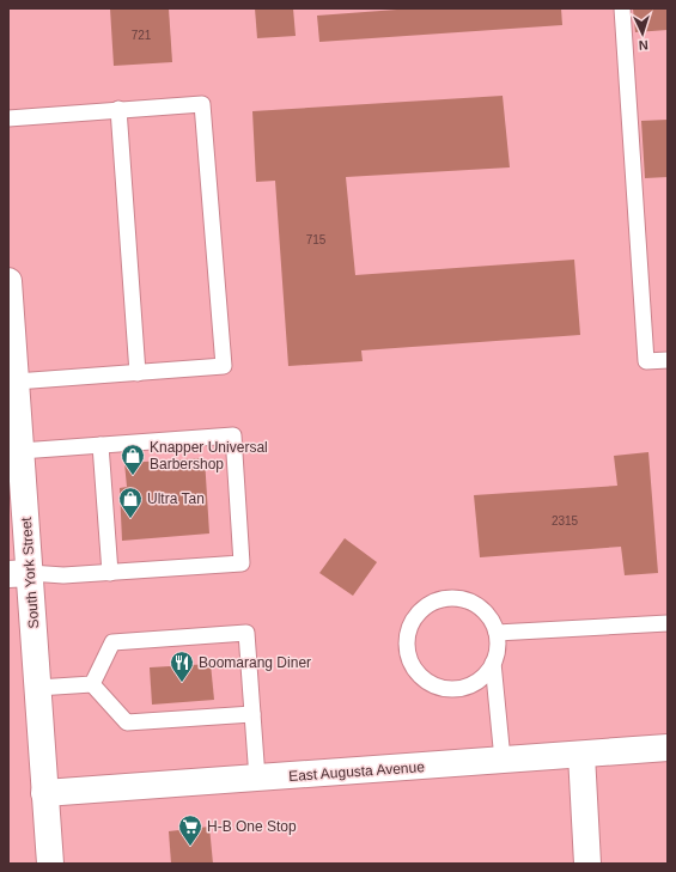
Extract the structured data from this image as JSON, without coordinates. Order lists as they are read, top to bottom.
{
  "streets": {
    "street": ["South York Street", "East Augusta Avenue"]
  },
  "crossings": [
    ["South York Street", "East Augusta Avenue"]
  ],
  "places": {
    "shop": ["Knapper Universal Barbershop", "Ultra Tan"],
    "restaurant": ["Boomarang Diner"],
    "supermarket": ["H-B One Stop"]
  },
  "house_numbers": ["721", "715", "2315"],
  "north": "bottom"
}
